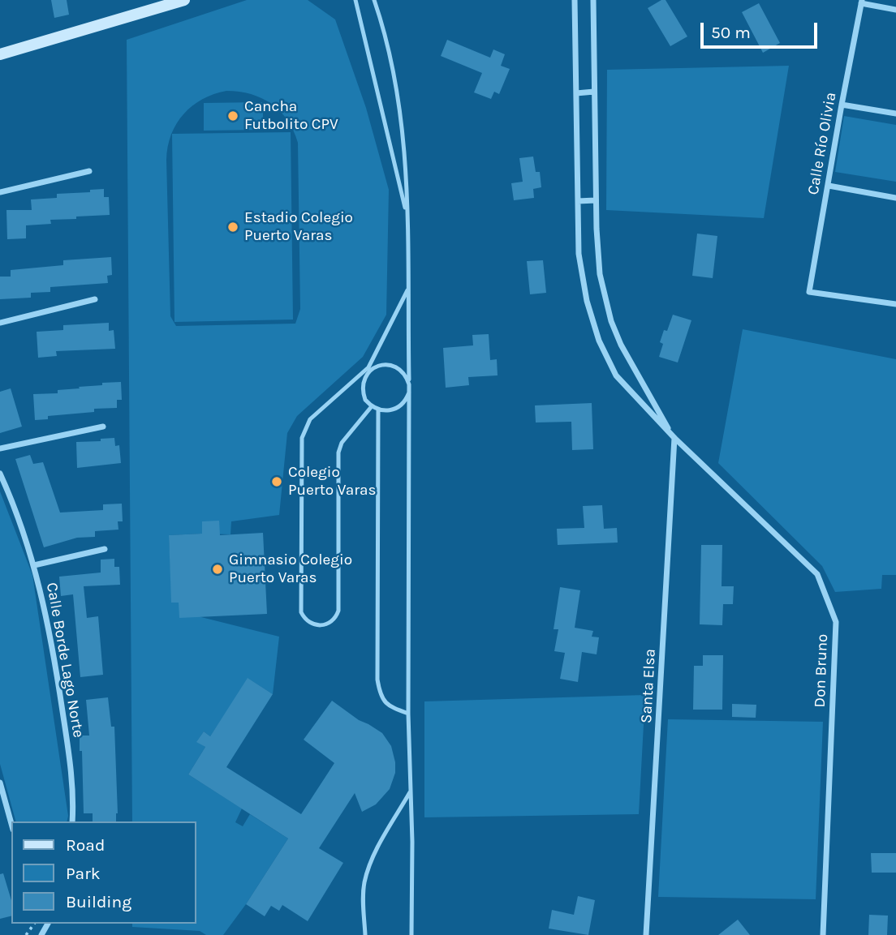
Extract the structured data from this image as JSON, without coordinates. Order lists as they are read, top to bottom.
{
  "streets": {
    "street": [
      "Calle Río Olivia",
      "Calle Borde Lago Norte",
      "Don Bruno",
      "Santa Elsa"
    ]
  },
  "crossings": [
    ["Don Bruno", "Santa Elsa"]
  ],
  "places": [
    "Cancha Futbolito CPV",
    "Estadio Colegio Puerto Varas",
    "Colegio Puerto Varas",
    "Gimnasio Colegio Puerto Varas"
  ],
  "legend": ["Road", "Park", "Building"],
  "scale_bar": "50 m"
}
